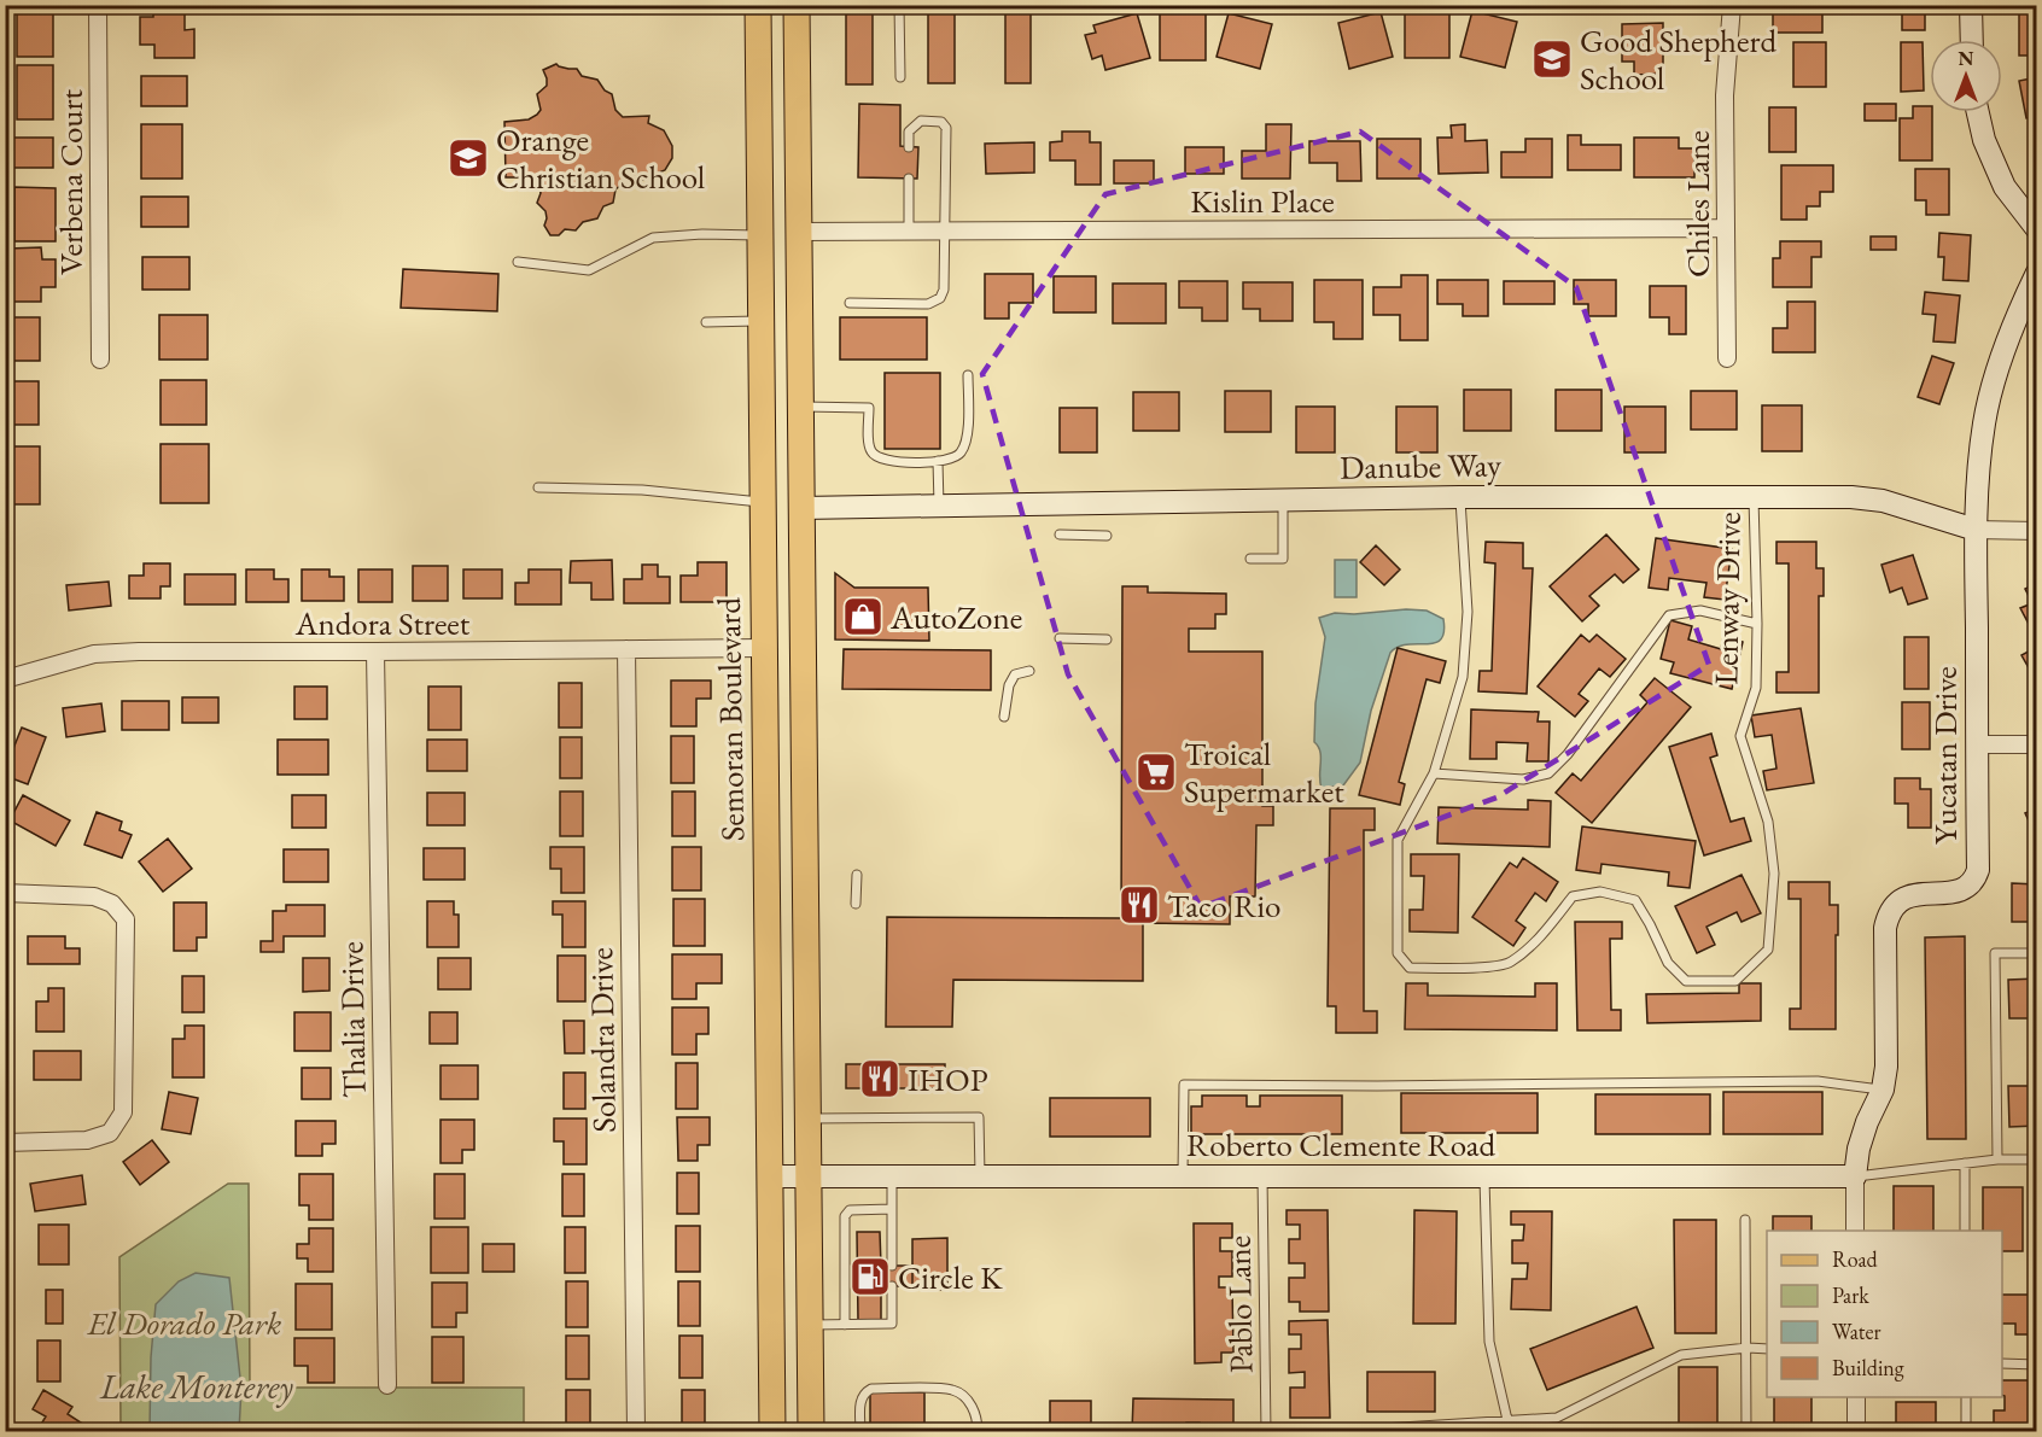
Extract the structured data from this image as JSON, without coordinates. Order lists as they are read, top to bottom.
{
  "streets": {
    "main road": ["Semoran Boulevard"],
    "street": [
      "Verbena Court",
      "Kislin Place",
      "Chiles Lane",
      "Danube Way",
      "Andora Street",
      "Yucatan Drive",
      "Thalia Drive",
      "Solandra Drive",
      "Roberto Clemente Road"
    ],
    "lane": ["Lenway Drive", "Pablo Lane"]
  },
  "crossings": [
    ["Kislin Place", "Chiles Lane"],
    ["Danube Way", "Lenway Drive"],
    ["Danube Way", "Yucatan Drive"],
    ["Andora Street", "Semoran Boulevard"],
    ["Andora Street", "Thalia Drive"],
    ["Andora Street", "Solandra Drive"],
    ["Semoran Boulevard", "Roberto Clemente Road"],
    ["Yucatan Drive", "Roberto Clemente Road"],
    ["Roberto Clemente Road", "Pablo Lane"]
  ],
  "water": ["Lake Monterey"],
  "parks": ["El Dorado Park"],
  "places": {
    "school or university": ["Good Shepherd School", "Orange Christian School"],
    "shop": ["AutoZone"],
    "supermarket": ["Troical Supermarket"],
    "restaurant": ["Taco Rio", "IHOP"],
    "fuel station": ["Circle K"]
  },
  "legend": [
    "Road",
    "Park",
    "Water",
    "Building"
  ],
  "north": "top"
}
